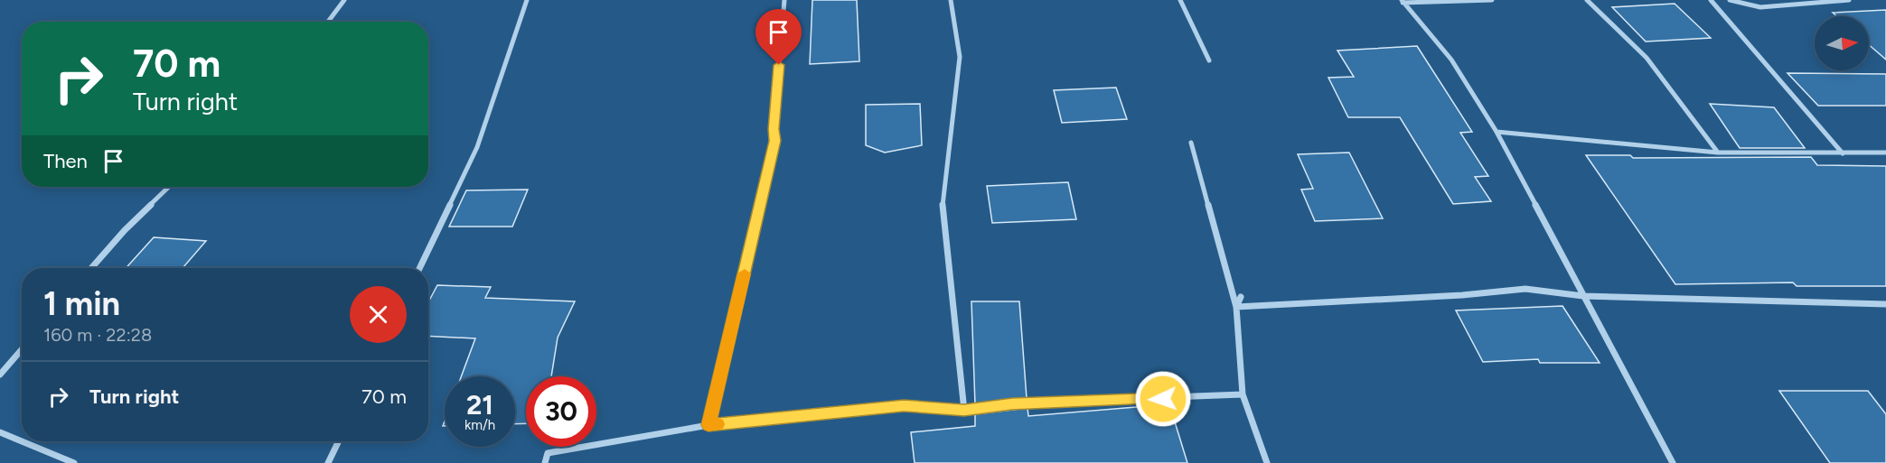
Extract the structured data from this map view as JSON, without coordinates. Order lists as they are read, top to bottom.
{
  "north": "right",
  "page": {
    "turn": ["70 m", "Turn right"],
    "then": "Then",
    "heading": ["1 min", "160 m · 22:28"],
    "list": [
      {
        "name": "Turn right",
        "value": "70 m"
      }
    ],
    "speed": "21 km/h",
    "limit": "30"
  }
}
